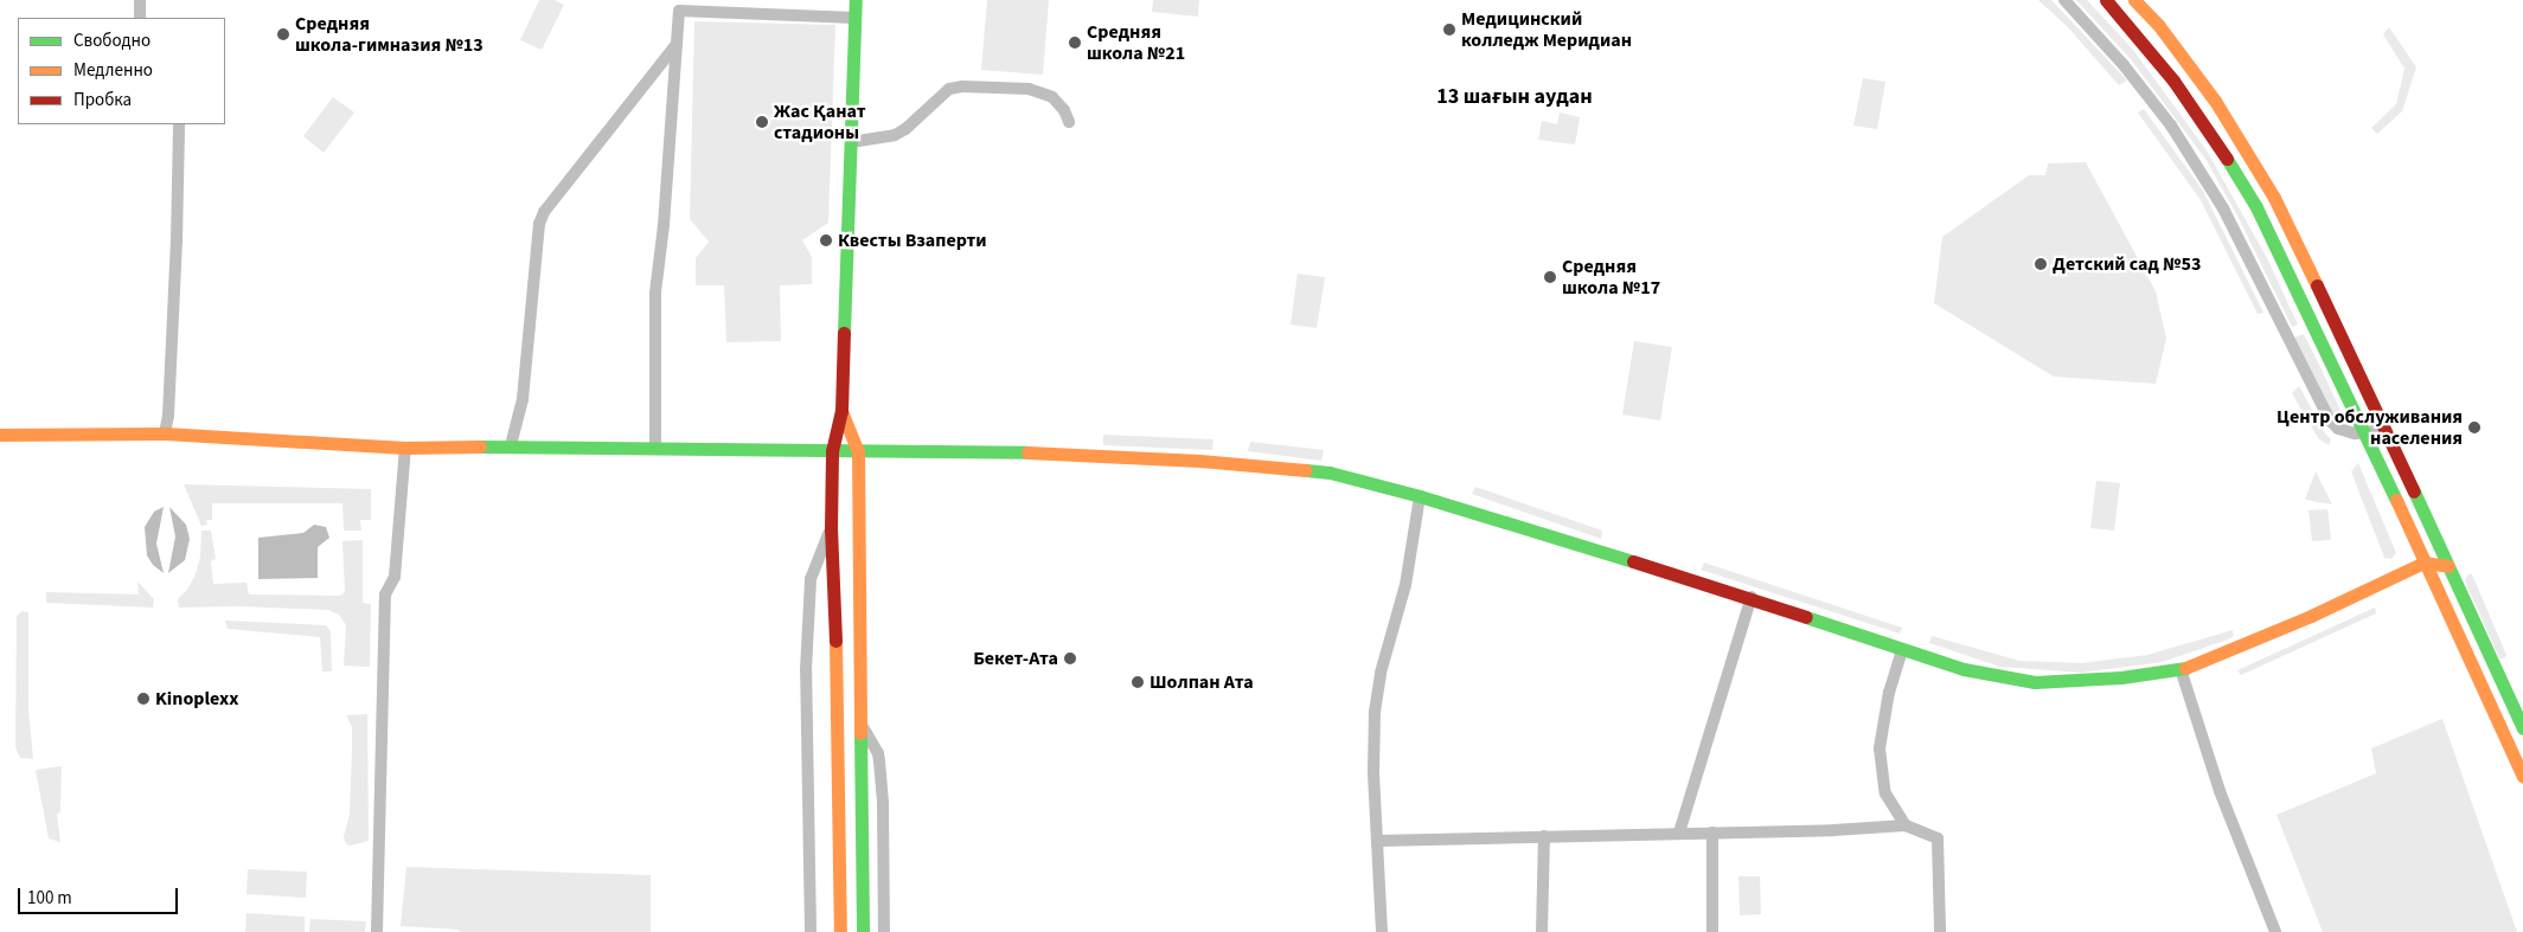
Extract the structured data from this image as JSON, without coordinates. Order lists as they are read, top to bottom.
{
  "districts": ["13 шағын аудан"],
  "places": [
    "Медицинский колледж Меридиан",
    "Средняя школа-гимназия №13",
    "Средняя школа №21",
    "Жас Қанат стадионы",
    "Квесты Взаперти",
    "Детский сад №53",
    "Средняя школа №17",
    "Центр обслуживания населения",
    "Бекет-Ата",
    "Шолпан Ата",
    "Kinoplexx"
  ],
  "legend": ["Свободно", "Медленно", "Пробка"],
  "scale_bar": "100 m"
}
